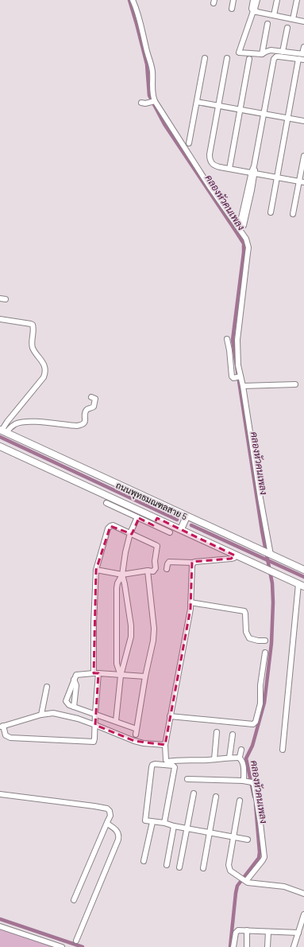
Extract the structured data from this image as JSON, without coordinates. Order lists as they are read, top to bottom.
{
  "streets": {
    "main road": ["ถนนพุทธมณฑลสาย 5"]
  },
  "water": ["คลองหัวคนเพลง"]
}
